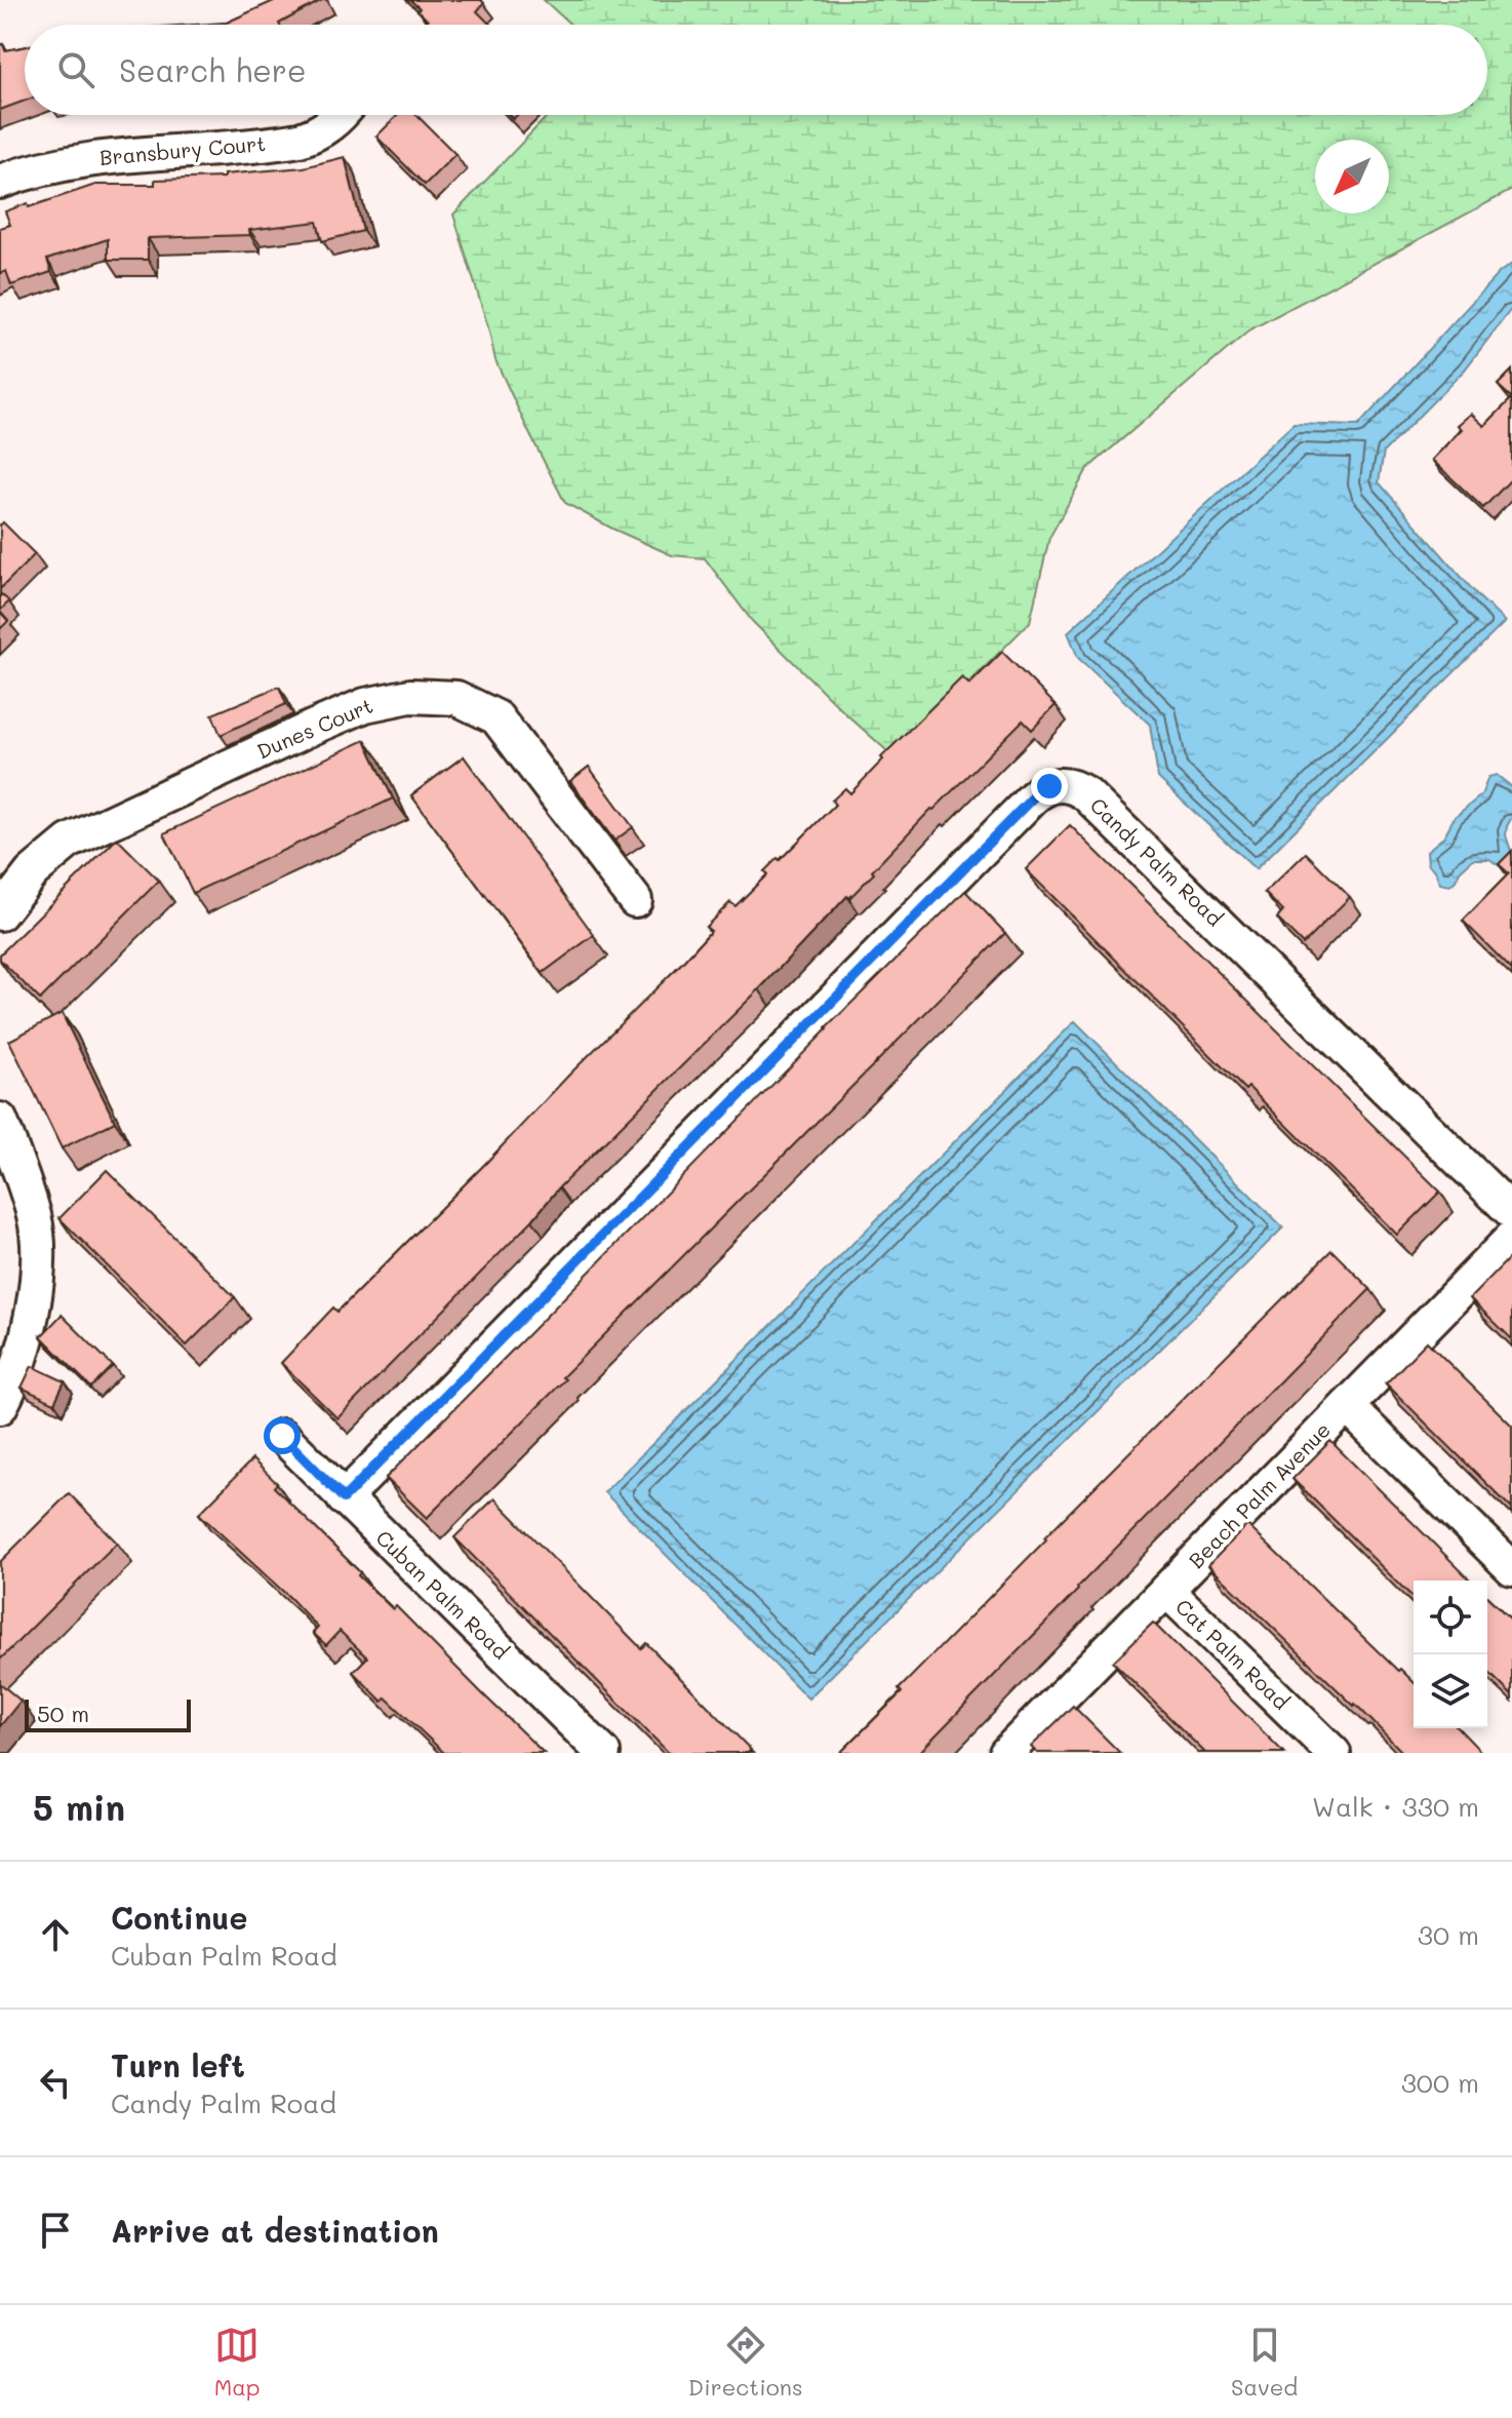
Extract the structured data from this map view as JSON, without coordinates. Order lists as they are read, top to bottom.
{
  "streets": {
    "street": [
      "Bransbury Court",
      "Dunes Court",
      "Candy Palm Road",
      "Beach Palm Avenue",
      "Cuban Palm Road",
      "Cat Palm Road"
    ]
  },
  "crossings": [
    ["Candy Palm Road", "Cuban Palm Road"],
    ["Beach Palm Avenue", "Cat Palm Road"]
  ],
  "scale_bar": "50 m",
  "north": "bottom left",
  "page": {
    "search": "Search here",
    "scale": "50 m",
    "heading": ["5 min", "Walk · 330 m"],
    "list": [
      ["Continue", "Cuban Palm Road", "30 m"],
      ["Turn left", "Candy Palm Road", "300 m"],
      "Arrive at destination"
    ],
    "nav": ["Map", "Directions", "Saved"]
  }
}
